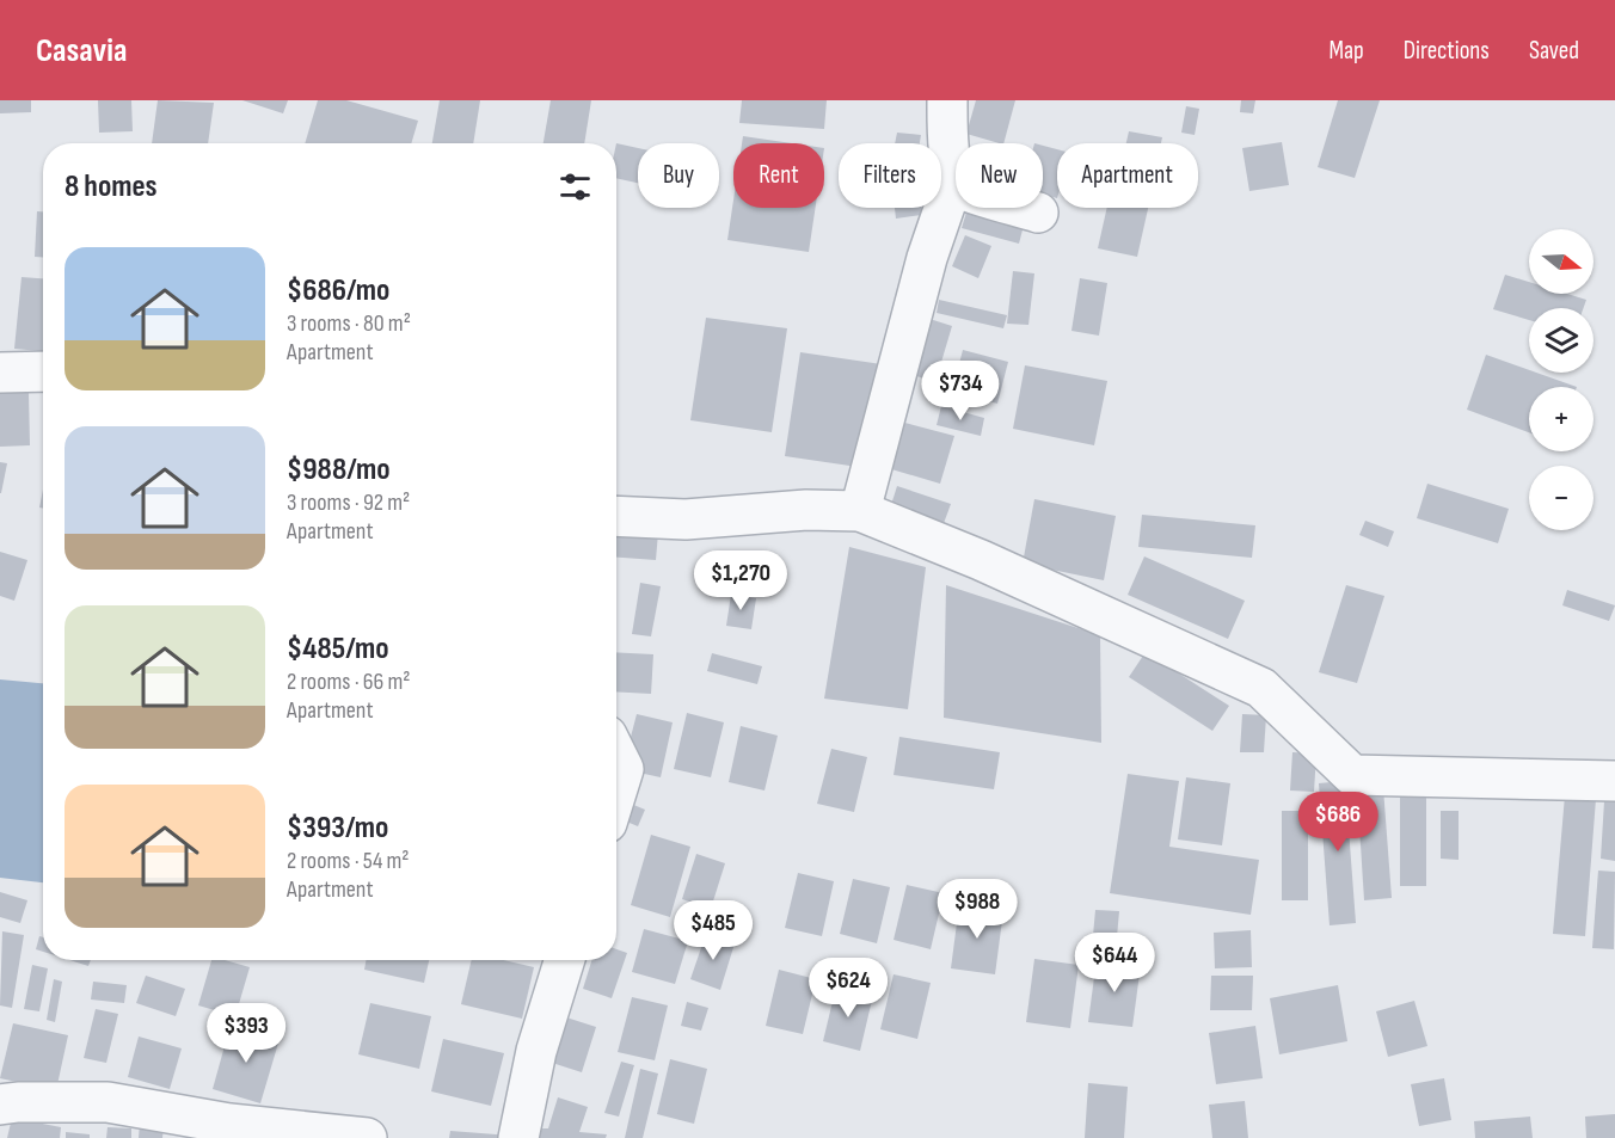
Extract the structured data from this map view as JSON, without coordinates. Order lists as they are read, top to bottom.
{
  "north": "right",
  "page": {
    "header": "Casavia",
    "nav": ["Map", "Directions", "Saved"],
    "chip": [
      "Buy",
      "Rent",
      "Filters",
      "New",
      "Apartment"
    ],
    "heading": "8 homes",
    "map_buttons": ["+", "−"],
    "list": [
      {
        "name": "$686/mo",
        "note": "3 rooms · 80 m² · Apartment"
      },
      {
        "name": "$988/mo",
        "note": "3 rooms · 92 m² · Apartment"
      },
      {
        "name": "$485/mo",
        "note": "2 rooms · 66 m² · Apartment"
      },
      {
        "name": "$393/mo",
        "note": "2 rooms · 54 m² · Apartment"
      }
    ],
    "price": [
      "$734",
      "$1,270",
      "$686",
      "$988",
      "$485",
      "$644",
      "$624",
      "$393"
    ]
  }
}
